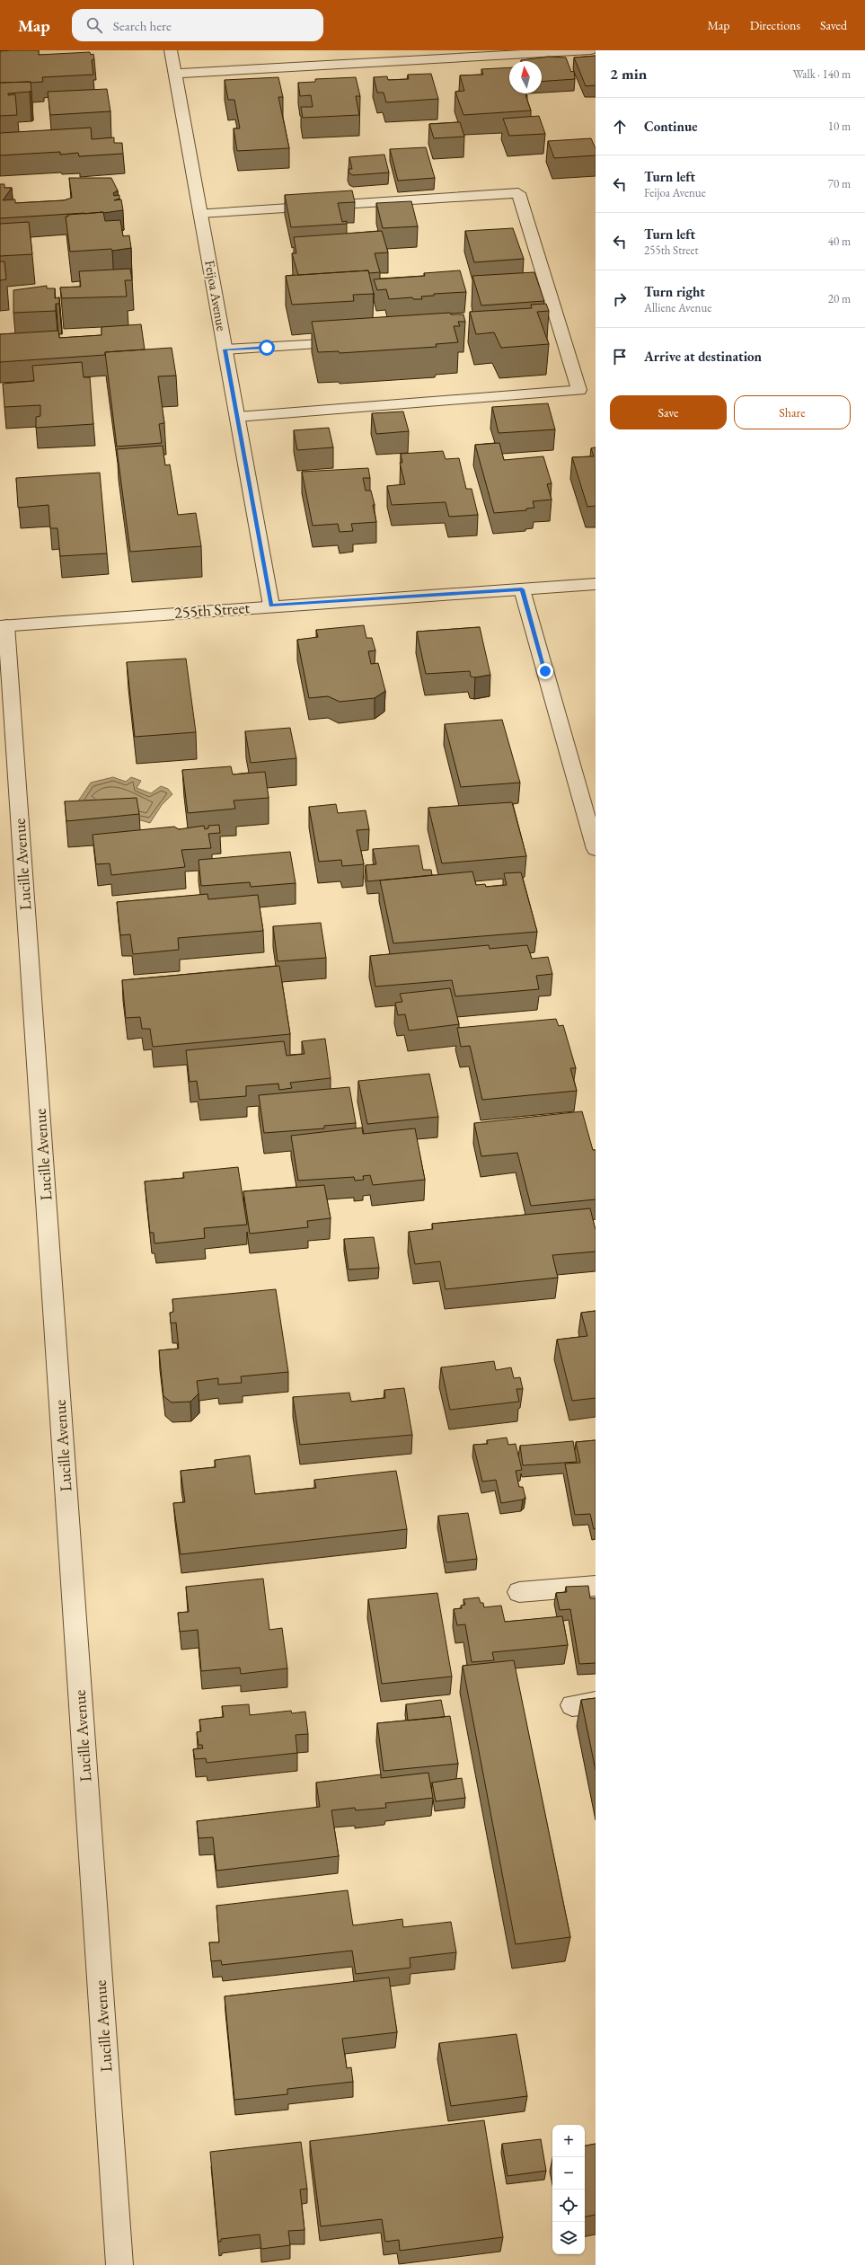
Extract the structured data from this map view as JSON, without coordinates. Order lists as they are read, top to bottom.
{
  "streets": {
    "street": ["Feijoa Avenue", "255th Street", "Lucille Avenue"]
  },
  "crossings": [
    ["Feijoa Avenue", "255th Street"],
    ["255th Street", "Lucille Avenue"]
  ],
  "north": "top",
  "page": {
    "header": "Map",
    "search": "Search here",
    "nav": ["Map", "Directions", "Saved"],
    "heading": ["2 min", "Walk · 140 m"],
    "list": [
      ["Continue", "10 m"],
      ["Turn left", "Feijoa Avenue", "70 m"],
      ["Turn left", "255th Street", "40 m"],
      ["Turn right", "Alliene Avenue", "20 m"],
      "Arrive at destination"
    ],
    "buttons": ["Save", "Share"],
    "map_buttons": ["+", "−"]
  }
}
